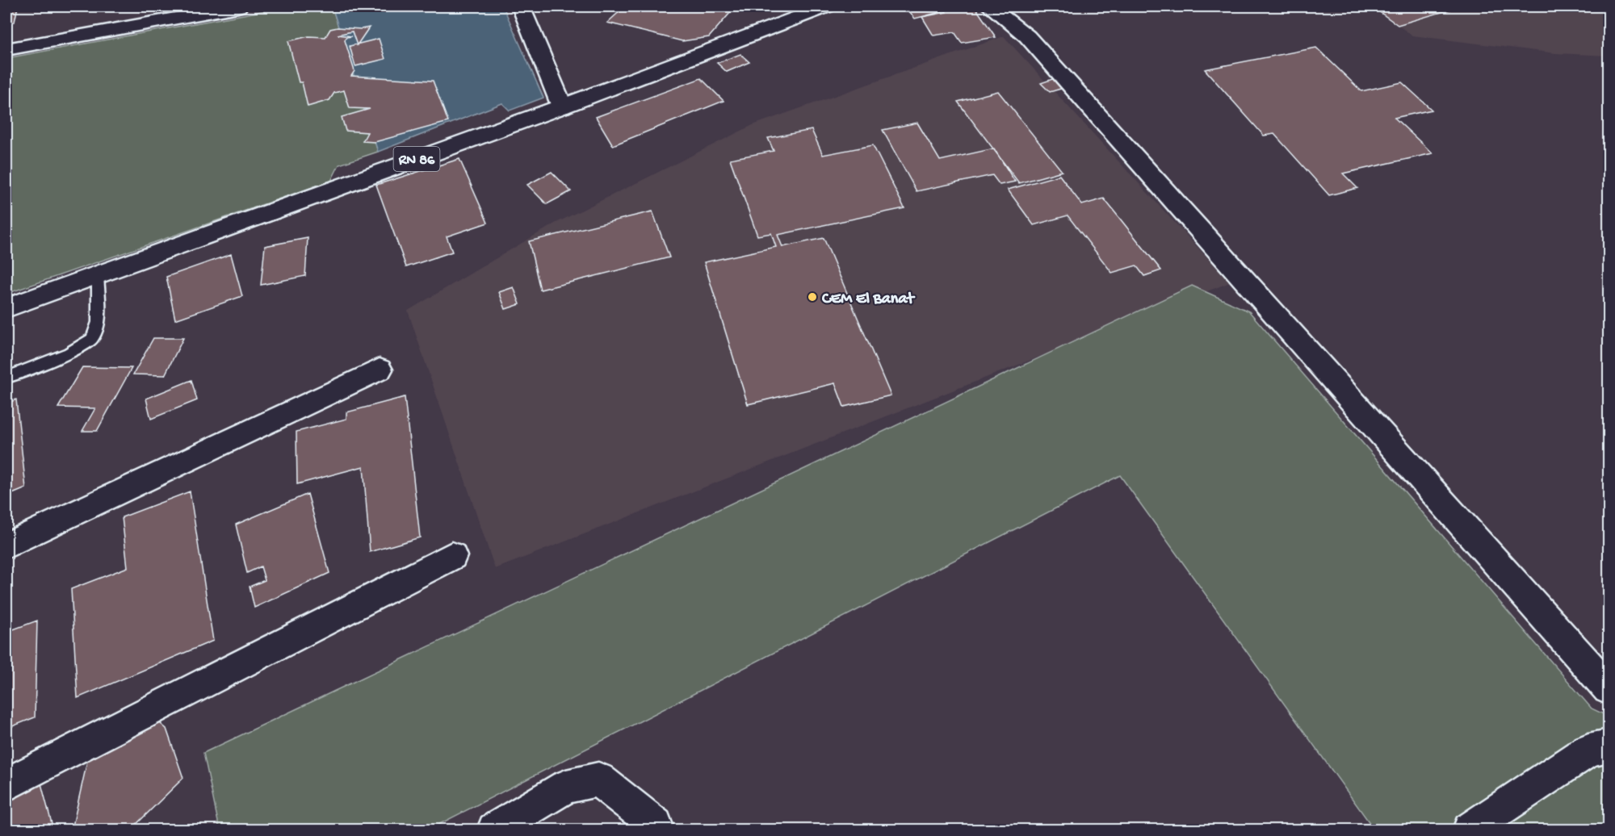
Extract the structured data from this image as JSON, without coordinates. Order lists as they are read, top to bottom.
{
  "streets": {
    "street": ["RN 86"]
  },
  "places": ["CEM El Banat"]
}
